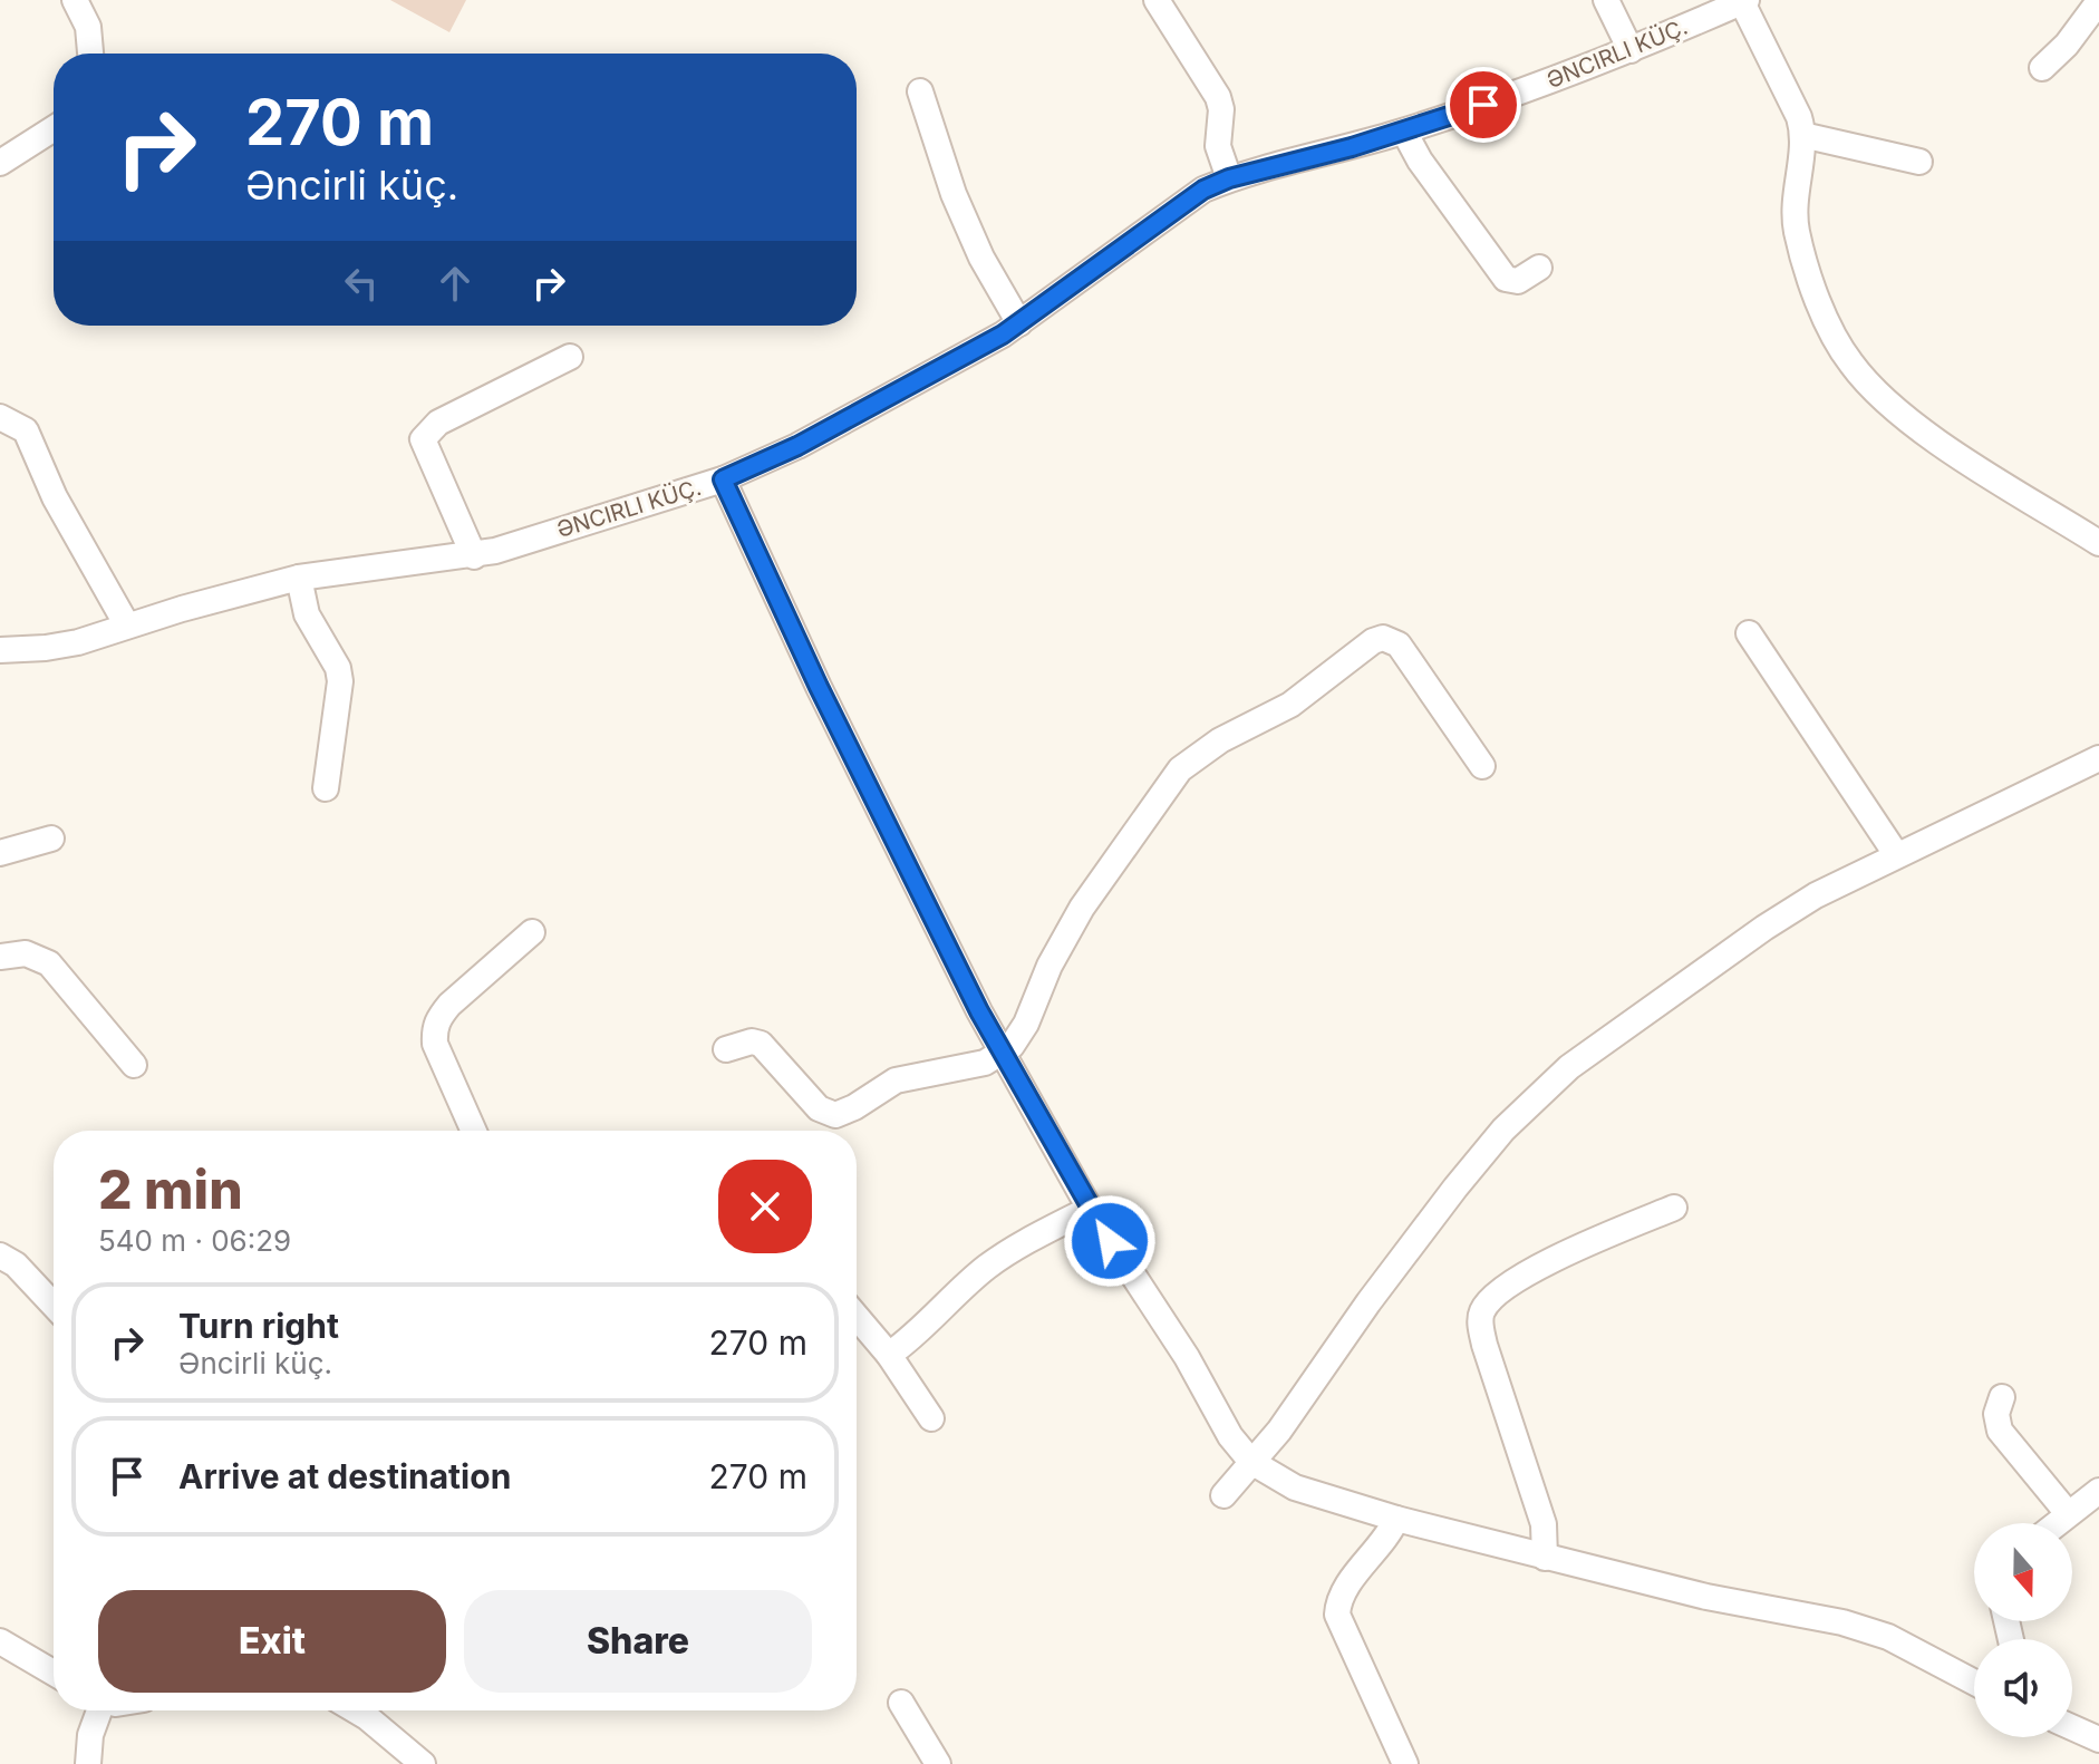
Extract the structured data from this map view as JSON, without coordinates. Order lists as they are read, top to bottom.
{
  "streets": {
    "street": ["ƏNCIRLI KÜÇ."]
  },
  "north": "bottom",
  "page": {
    "turn": ["270 m", "Əncirli küç."],
    "heading": ["2 min", "540 m · 06:29"],
    "list": [
      {
        "name": "Turn right",
        "note": "Əncirli küç.",
        "value": "270 m"
      },
      {
        "name": "Arrive at destination",
        "value": "270 m"
      }
    ],
    "buttons": ["Exit", "Share"]
  }
}
